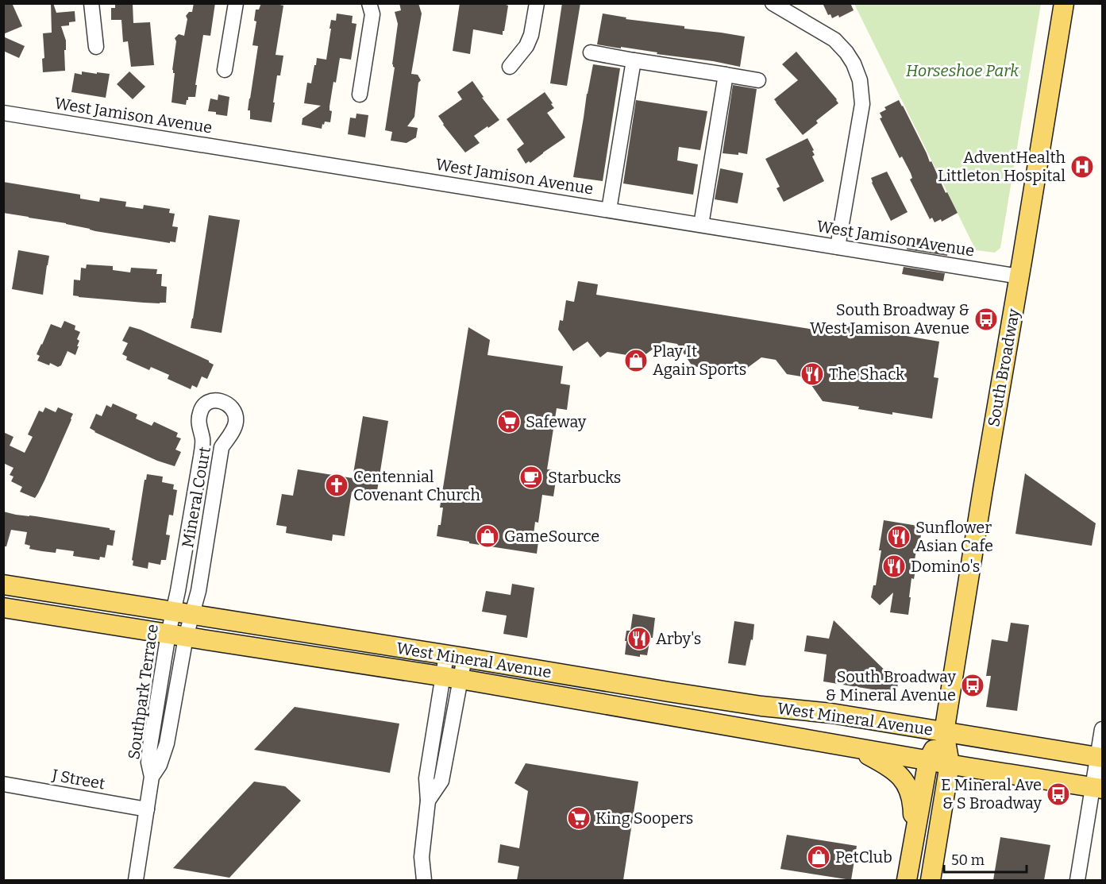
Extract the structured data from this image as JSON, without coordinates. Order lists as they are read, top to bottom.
{
  "streets": {
    "main road": ["South Broadway", "West Mineral Avenue"],
    "street": [
      "West Jamison Avenue",
      "Mineral Court",
      "Southpark Terrace",
      "J Street"
    ]
  },
  "crossings": [
    ["West Jamison Avenue", "South Broadway"],
    ["South Broadway", "West Mineral Avenue"],
    ["Mineral Court", "West Mineral Avenue"],
    ["Mineral Court", "Southpark Terrace"],
    ["West Mineral Avenue", "Southpark Terrace"],
    ["Southpark Terrace", "J Street"]
  ],
  "parks": ["Horseshoe Park"],
  "places": {
    "hospital": ["AdventHealth Littleton Hospital"],
    "bus stop": ["South Broadway & West Jamison Avenue", "South Broadway & Mineral Avenue", "E Mineral Ave & S Broadway"],
    "shop": ["Play It Again Sports", "GameSource", "PetClub"],
    "restaurant": [
      "The Shack",
      "Sunflower Asian Cafe",
      "Domino's",
      "Arby's"
    ],
    "supermarket": ["Safeway", "King Soopers"],
    "cafe": ["Starbucks"],
    "church": ["Centennial Covenant Church"]
  },
  "scale_bar": "50 m"
}
